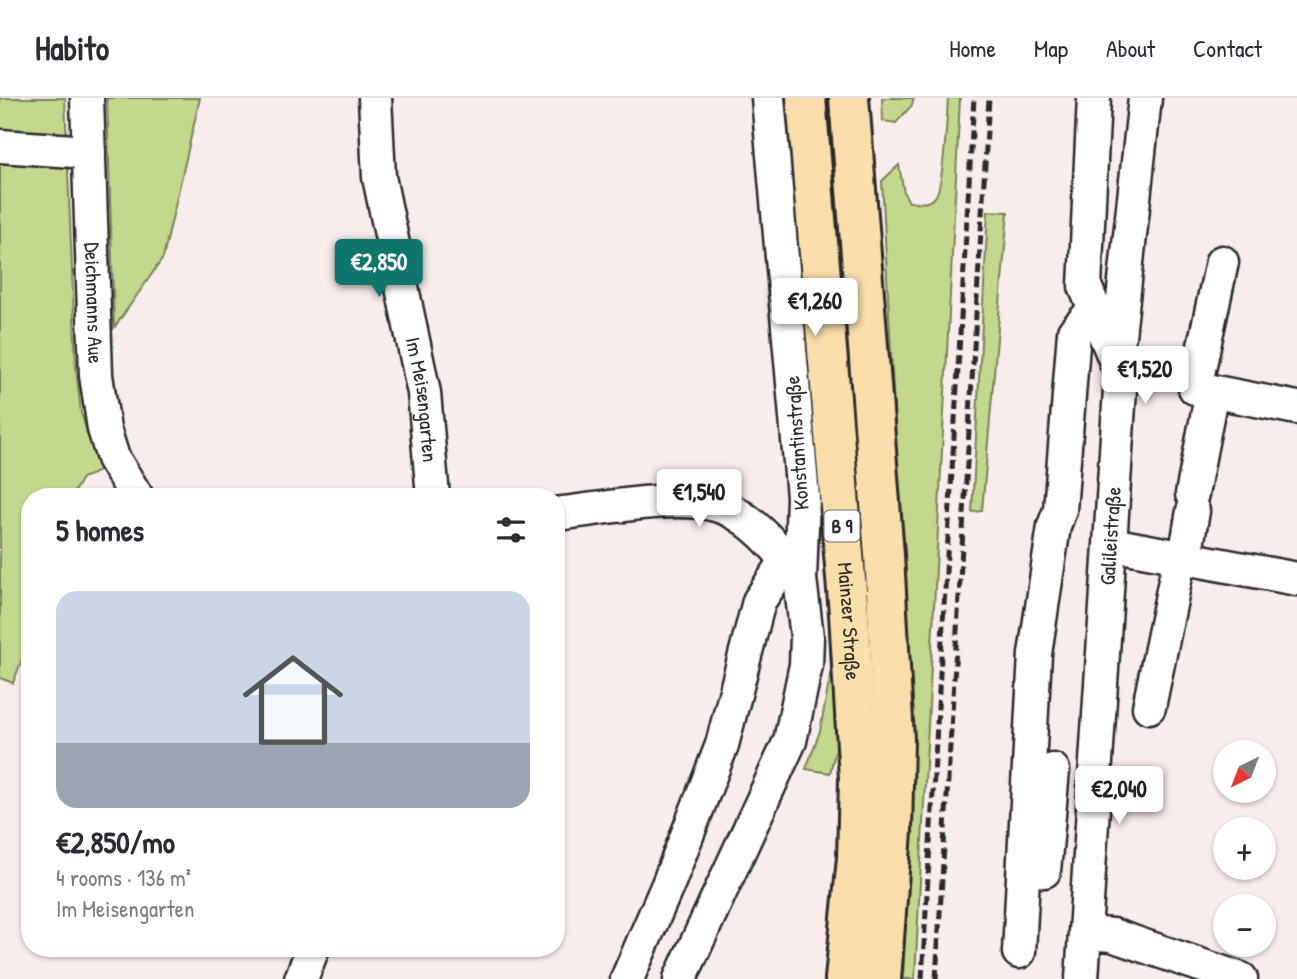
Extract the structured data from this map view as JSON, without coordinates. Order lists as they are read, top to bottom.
{
  "streets": {
    "main road": ["B 9", "Mainzer Straße"],
    "street": [
      "Deichmanns Aue",
      "Im Meisengarten",
      "Konstantinstraße",
      "Galileistraße"
    ]
  },
  "north": "bottom left",
  "page": {
    "header": "Habito",
    "nav": [
      "Home",
      "Map",
      "About",
      "Contact"
    ],
    "price": [
      "€2,850",
      "€1,260",
      "€1,520",
      "€1,540",
      "€2,040"
    ],
    "heading": "5 homes",
    "list": [
      {
        "name": "€2,850/mo",
        "note": "4 rooms · 136 m² · Im Meisengarten"
      }
    ],
    "map_buttons": ["+", "−"]
  }
}
